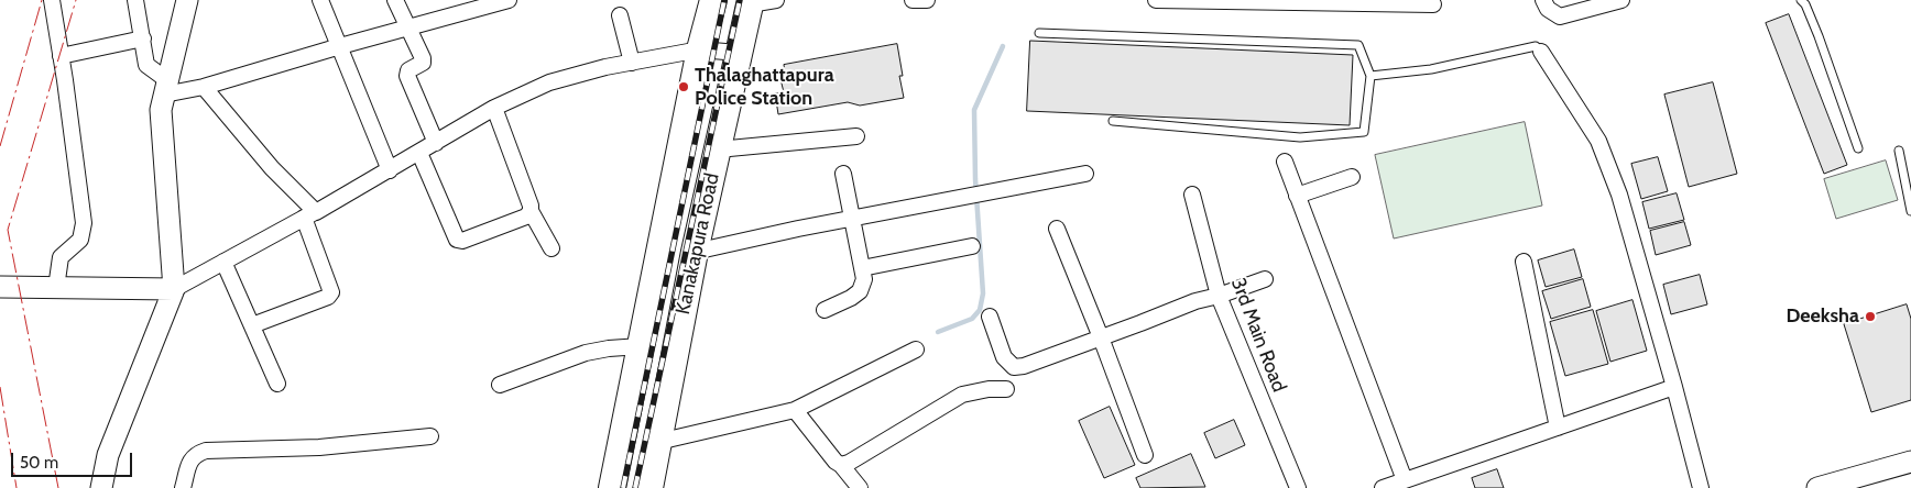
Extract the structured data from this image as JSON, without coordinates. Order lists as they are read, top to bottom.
{
  "streets": {
    "highway": ["Kanakapura Road"],
    "street": ["3rd Main Road"]
  },
  "places": ["Thalaghattapura Police Station", "Deeksha"],
  "scale_bar": "50 m"
}
